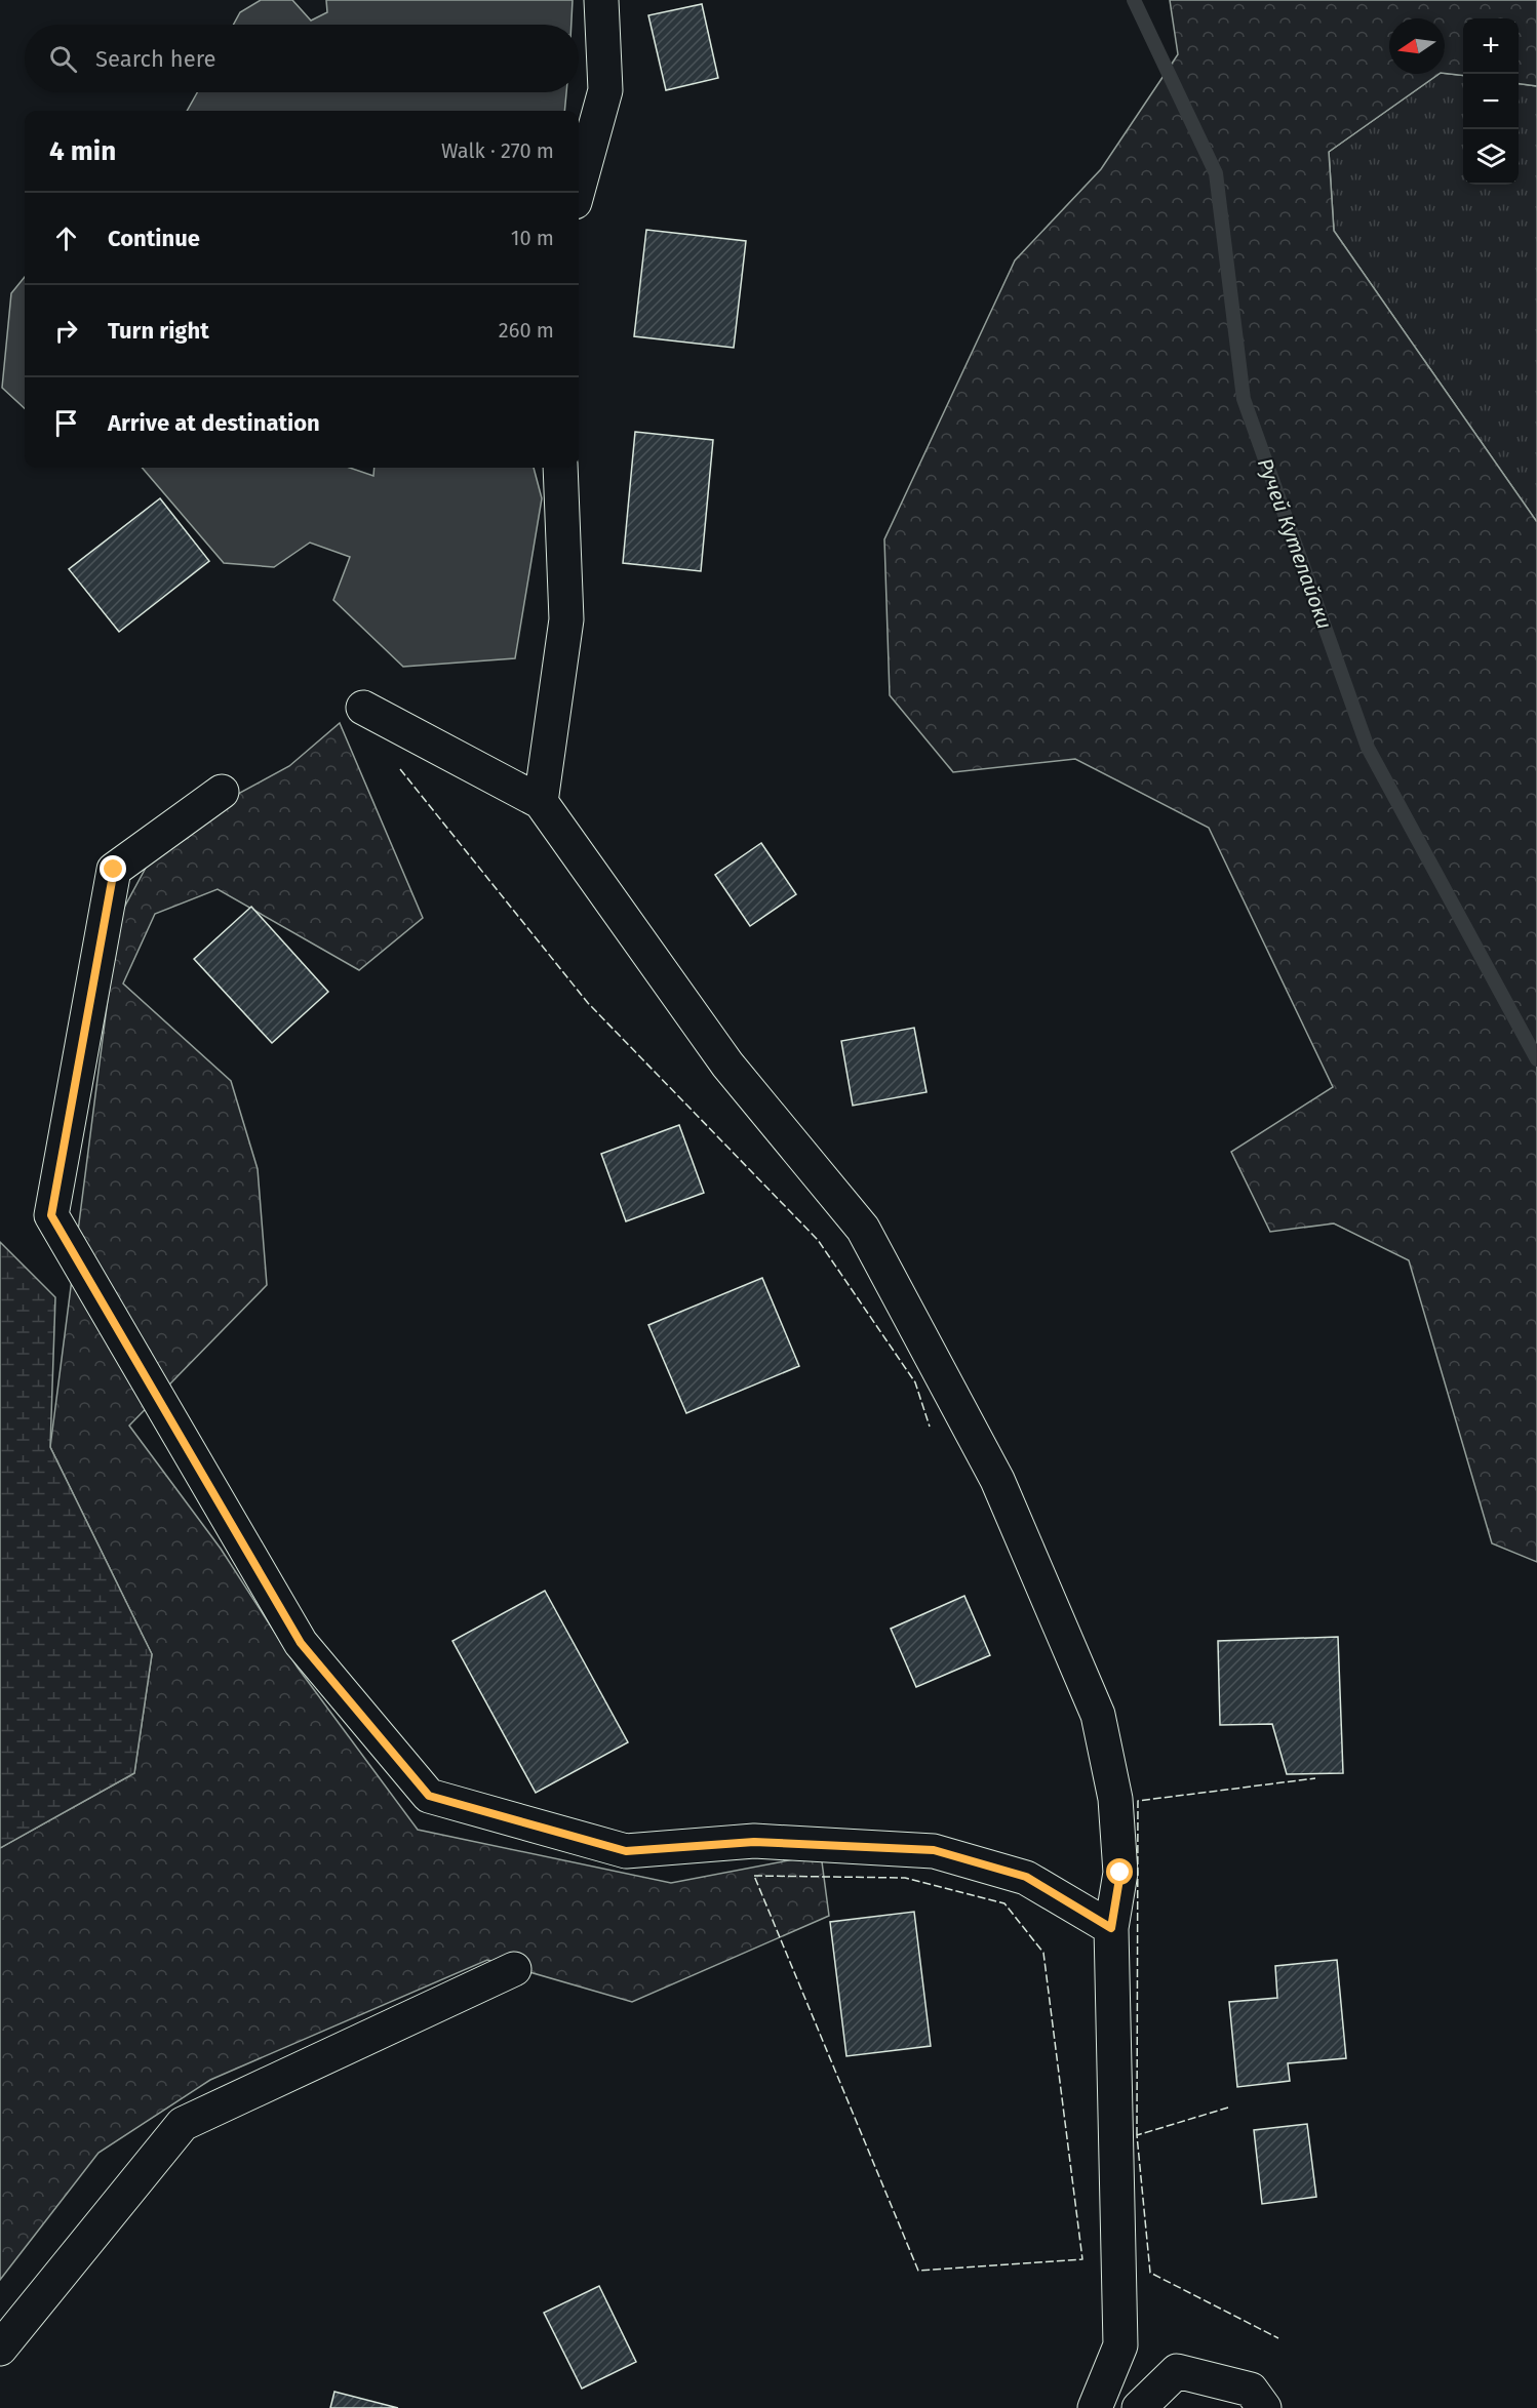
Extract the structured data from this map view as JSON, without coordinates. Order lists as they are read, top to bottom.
{
  "water": ["Ручей Кутелайоки"],
  "north": "left",
  "page": {
    "map_buttons": ["+", "−"],
    "search": "Search here",
    "heading": ["4 min", "Walk · 270 m"],
    "list": [
      ["Continue", "10 m"],
      ["Turn right", "260 m"],
      "Arrive at destination"
    ]
  }
}
